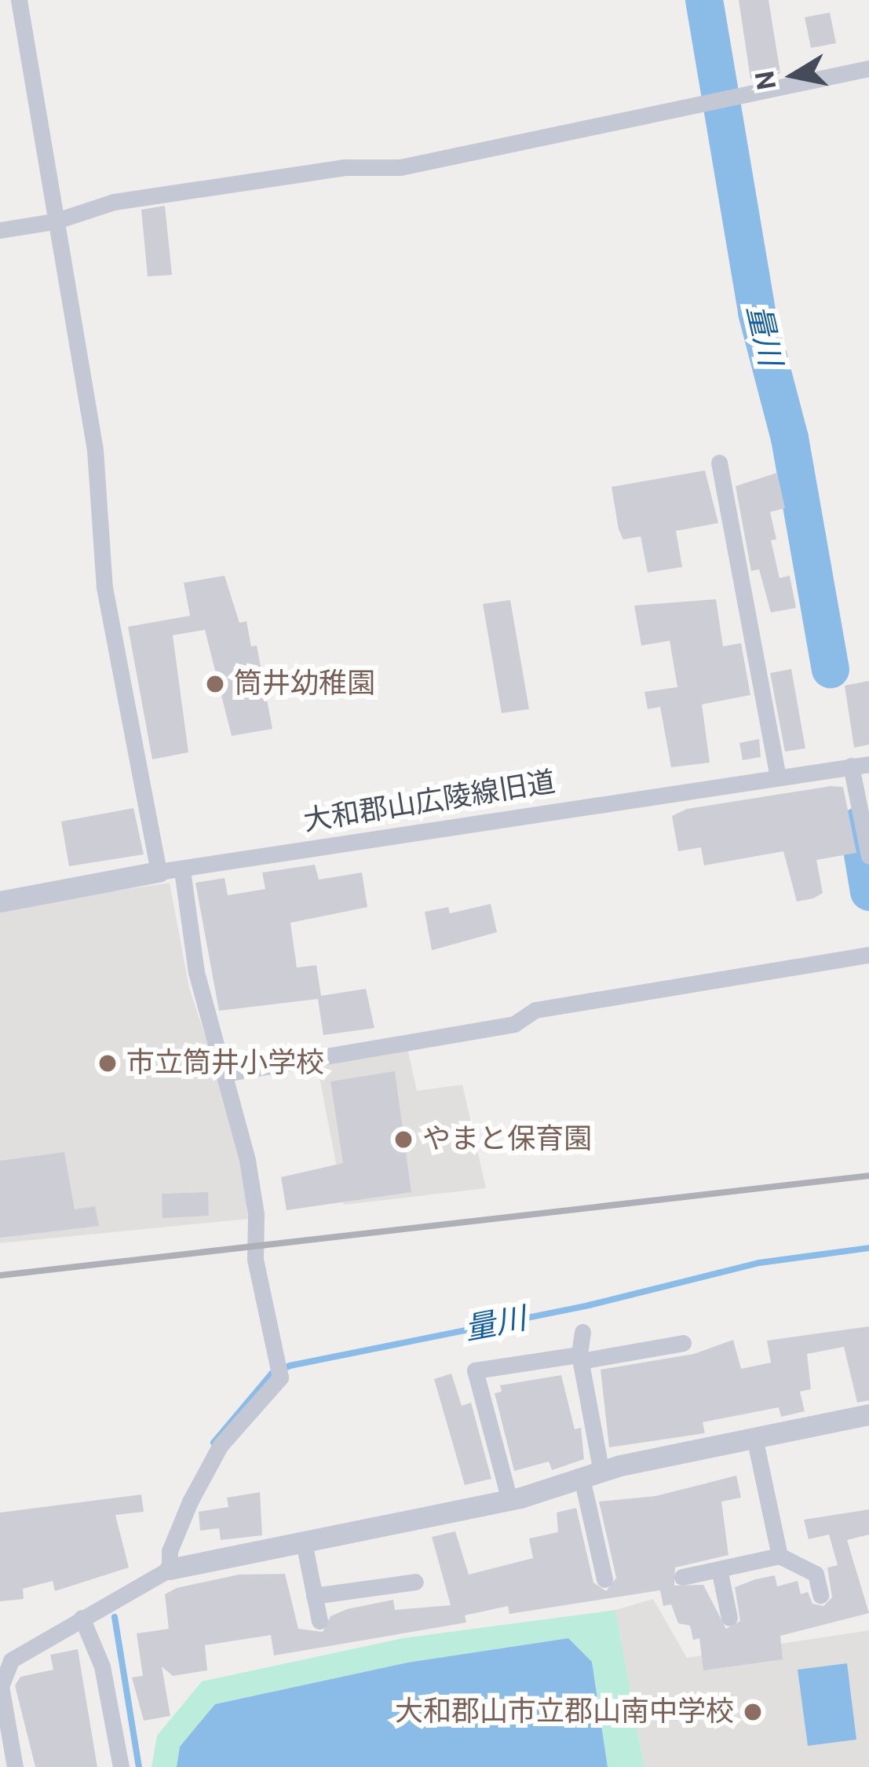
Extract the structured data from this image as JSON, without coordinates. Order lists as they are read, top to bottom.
{
  "streets": {
    "street": ["大和郡山広陵線旧道"]
  },
  "water": ["量川"],
  "places": [
    "筒井幼稚園",
    "市立筒井小学校",
    "やまと保育園",
    "大和郡山市立郡山南中学校"
  ],
  "north": "left"
}
